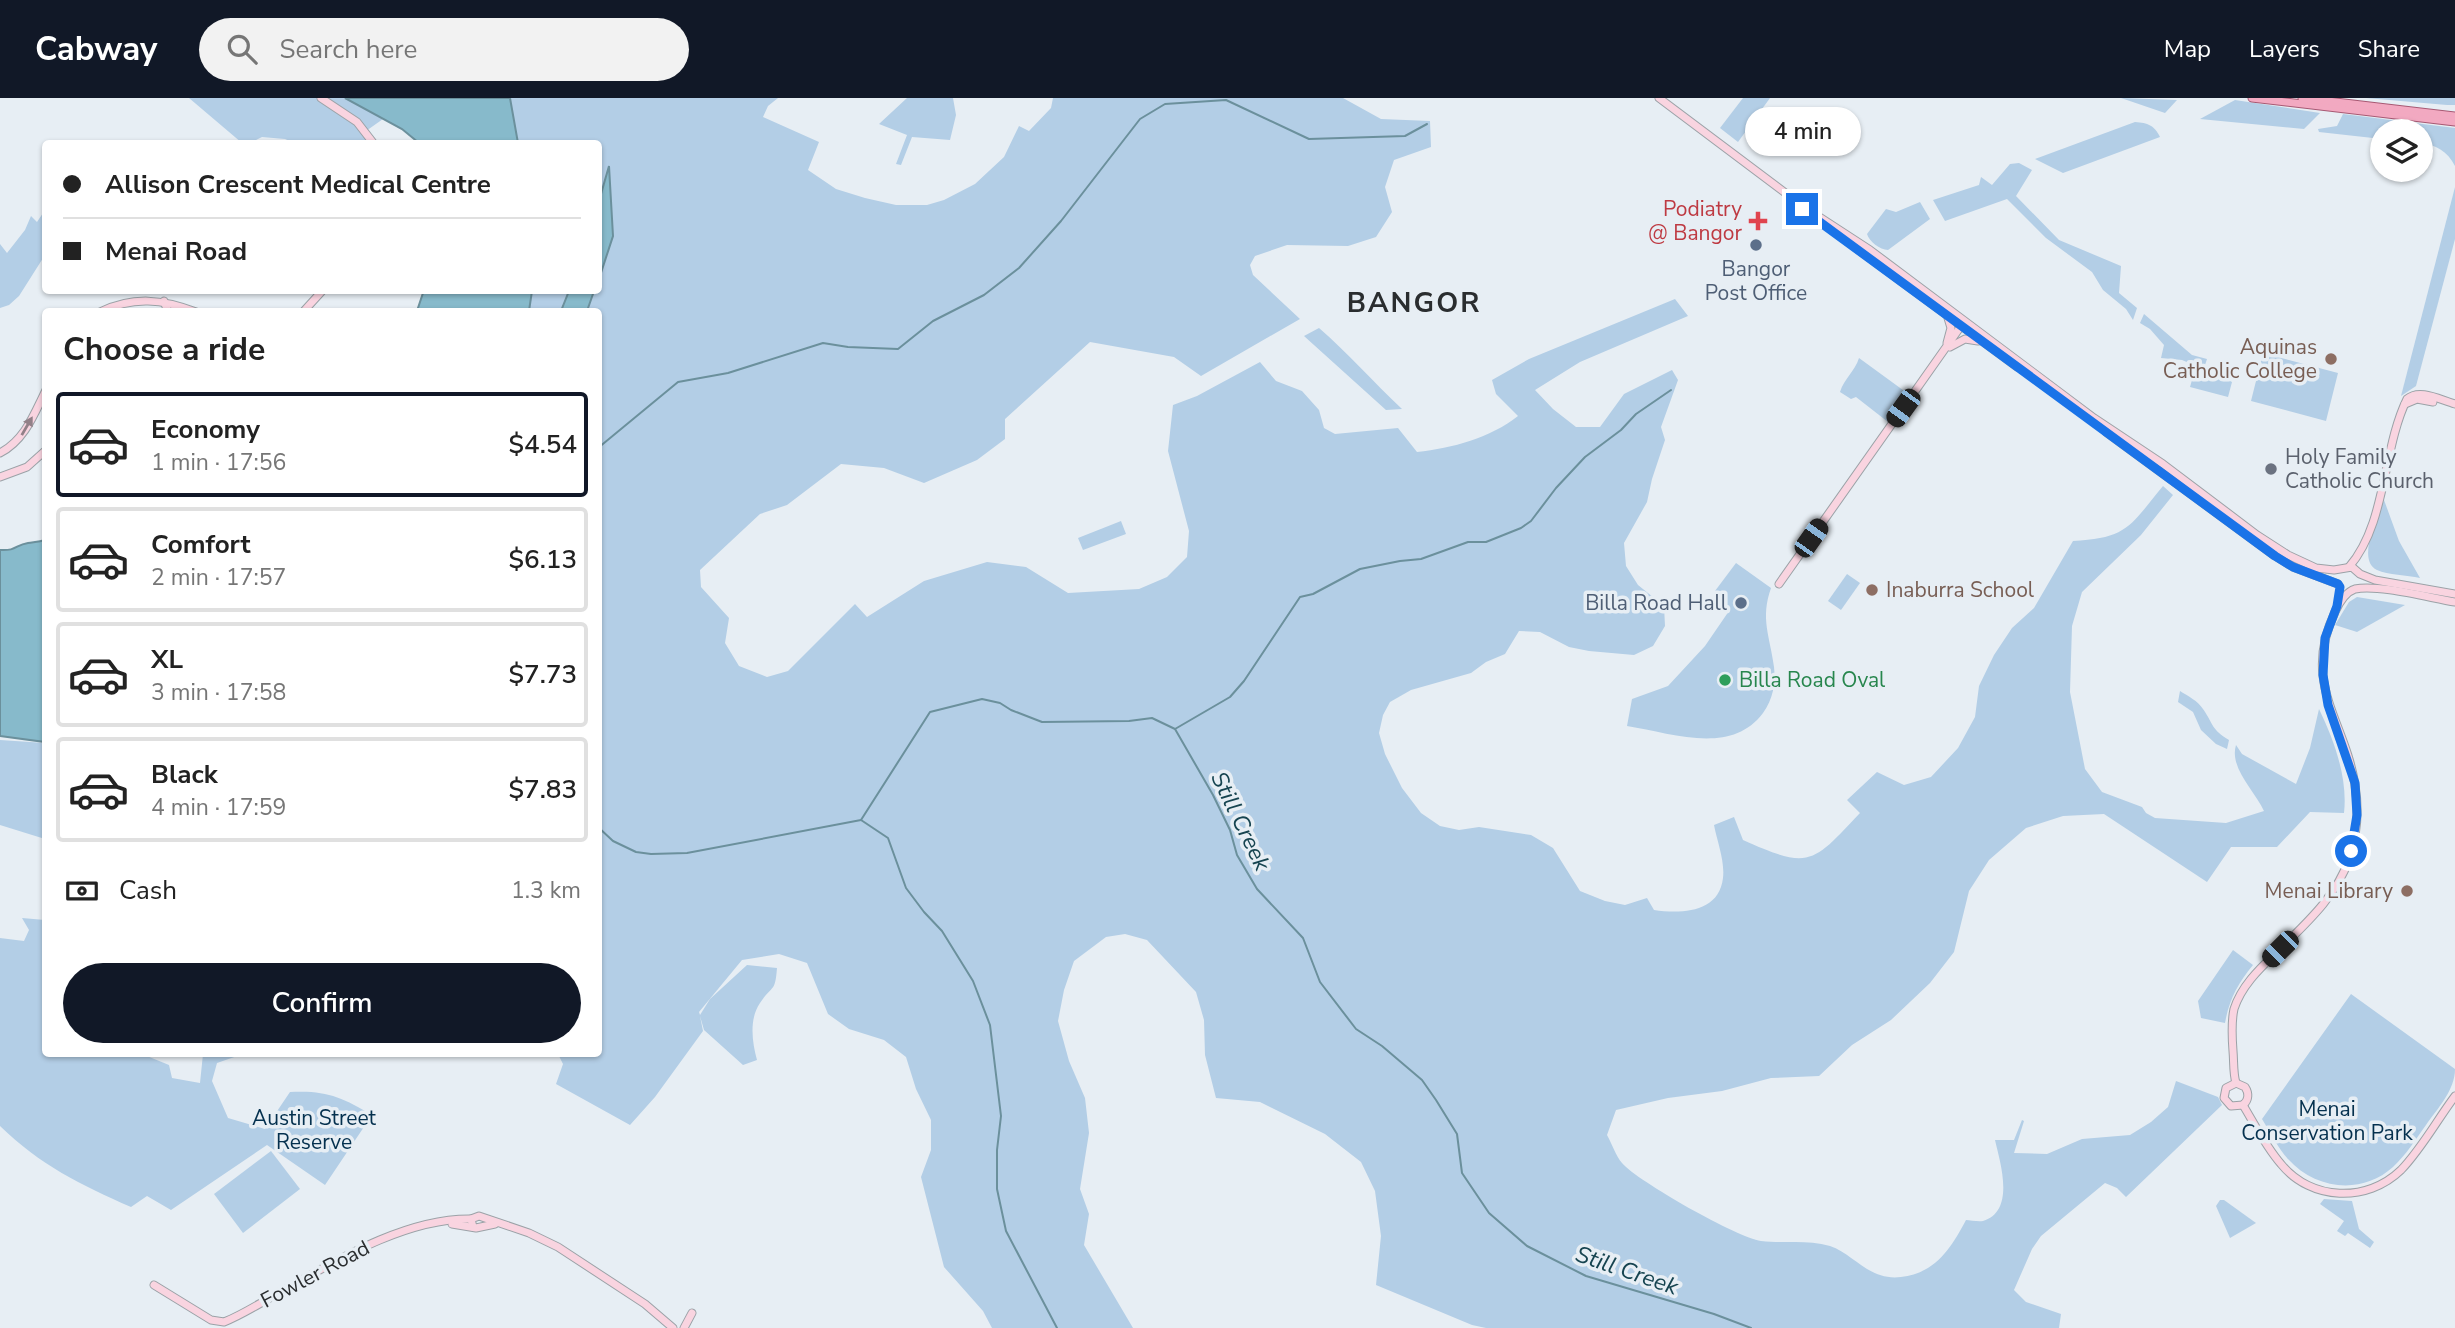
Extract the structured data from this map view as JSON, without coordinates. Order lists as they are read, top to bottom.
{
  "streets": {
    "street": ["Fowler Road"]
  },
  "districts": ["BANGOR"],
  "water": ["Still Creek"],
  "parks": ["Menai Conservation Park", "Austin Street Reserve"],
  "places": {
    "health": ["Podiatry @ Bangor"],
    "other": [
      "Bangor Post Office",
      "Aquinas Catholic College",
      "Holy Family Catholic Church",
      "Inaburra School",
      "Billa Road Hall",
      "Billa Road Oval",
      "Menai Library"
    ]
  },
  "page": {
    "header": "Cabway",
    "search": "Search here",
    "nav": ["Map", "Layers", "Share"],
    "bubble": "4 min",
    "banner": ["Allison Crescent Medical Centre", "Menai Road"],
    "heading": "Choose a ride",
    "list": [
      {
        "name": "Economy",
        "note": "1 min · 17:56",
        "value": "$4.54"
      },
      {
        "name": "Comfort",
        "note": "2 min · 17:57",
        "value": "$6.13"
      },
      {
        "name": "XL",
        "note": "3 min · 17:58",
        "value": "$7.73"
      },
      {
        "name": "Black",
        "note": "4 min · 17:59",
        "value": "$7.83"
      }
    ],
    "pay": ["Cash", "1.3 km"],
    "buttons": "Confirm"
  }
}
